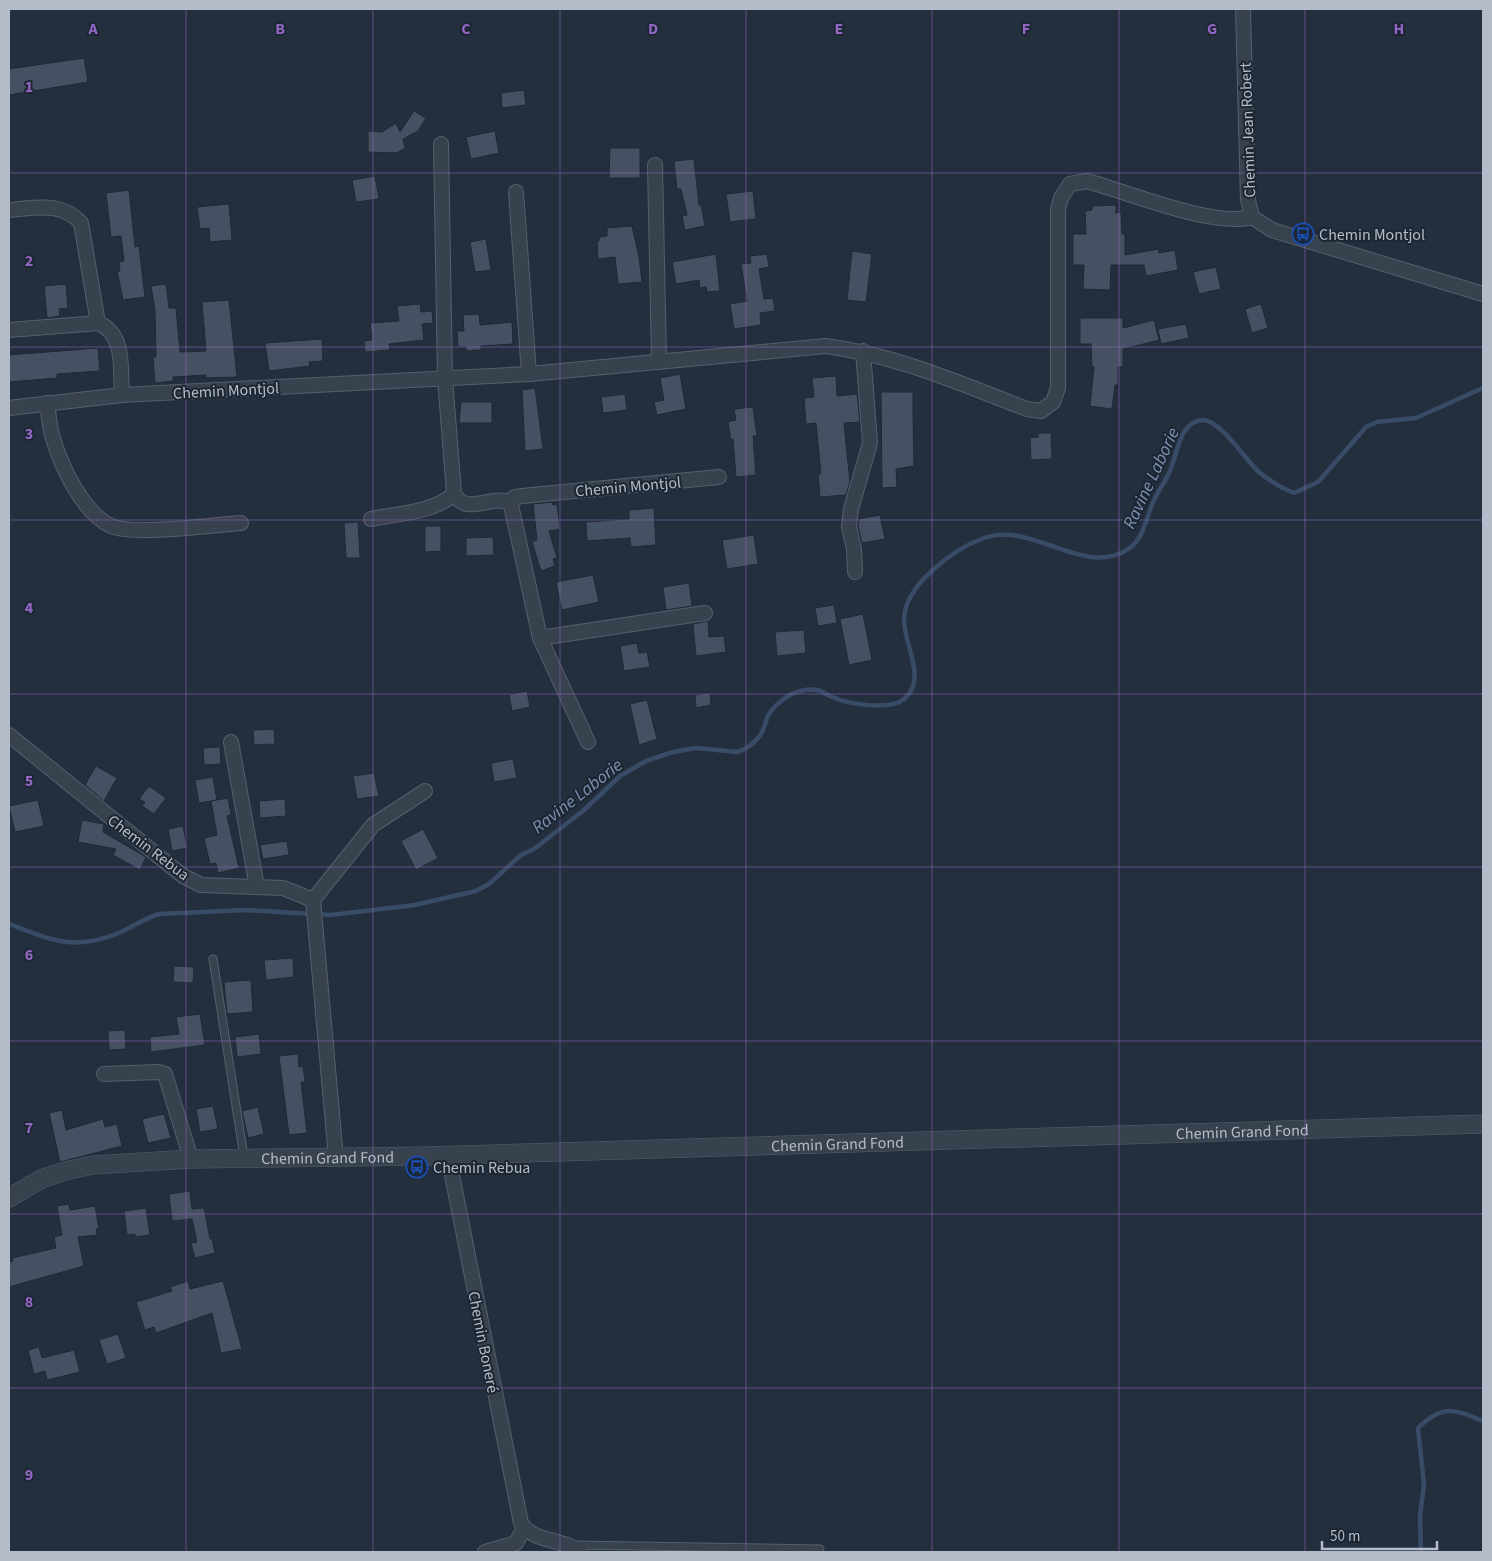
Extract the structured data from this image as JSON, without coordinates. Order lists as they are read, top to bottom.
{
  "streets": {
    "street": [
      "Chemin Jean Robert",
      "Chemin Montjol",
      "Chemin Rebua",
      "Chemin Grand Fond",
      "Chemin Boneré"
    ]
  },
  "crossings": [
    ["Chemin Jean Robert", "Chemin Montjol"],
    ["Chemin Grand Fond", "Chemin Boneré"]
  ],
  "water": ["Ravine Laborie"],
  "places": {
    "bus stop": ["Chemin Montjol", "Chemin Rebua"]
  },
  "scale_bar": "50 m",
  "grid": {
    "columns": [
      "A",
      "B",
      "C",
      "D",
      "E",
      "F",
      "G",
      "H"
    ],
    "rows": [
      "1",
      "2",
      "3",
      "4",
      "5",
      "6",
      "7",
      "8",
      "9"
    ]
  }
}
